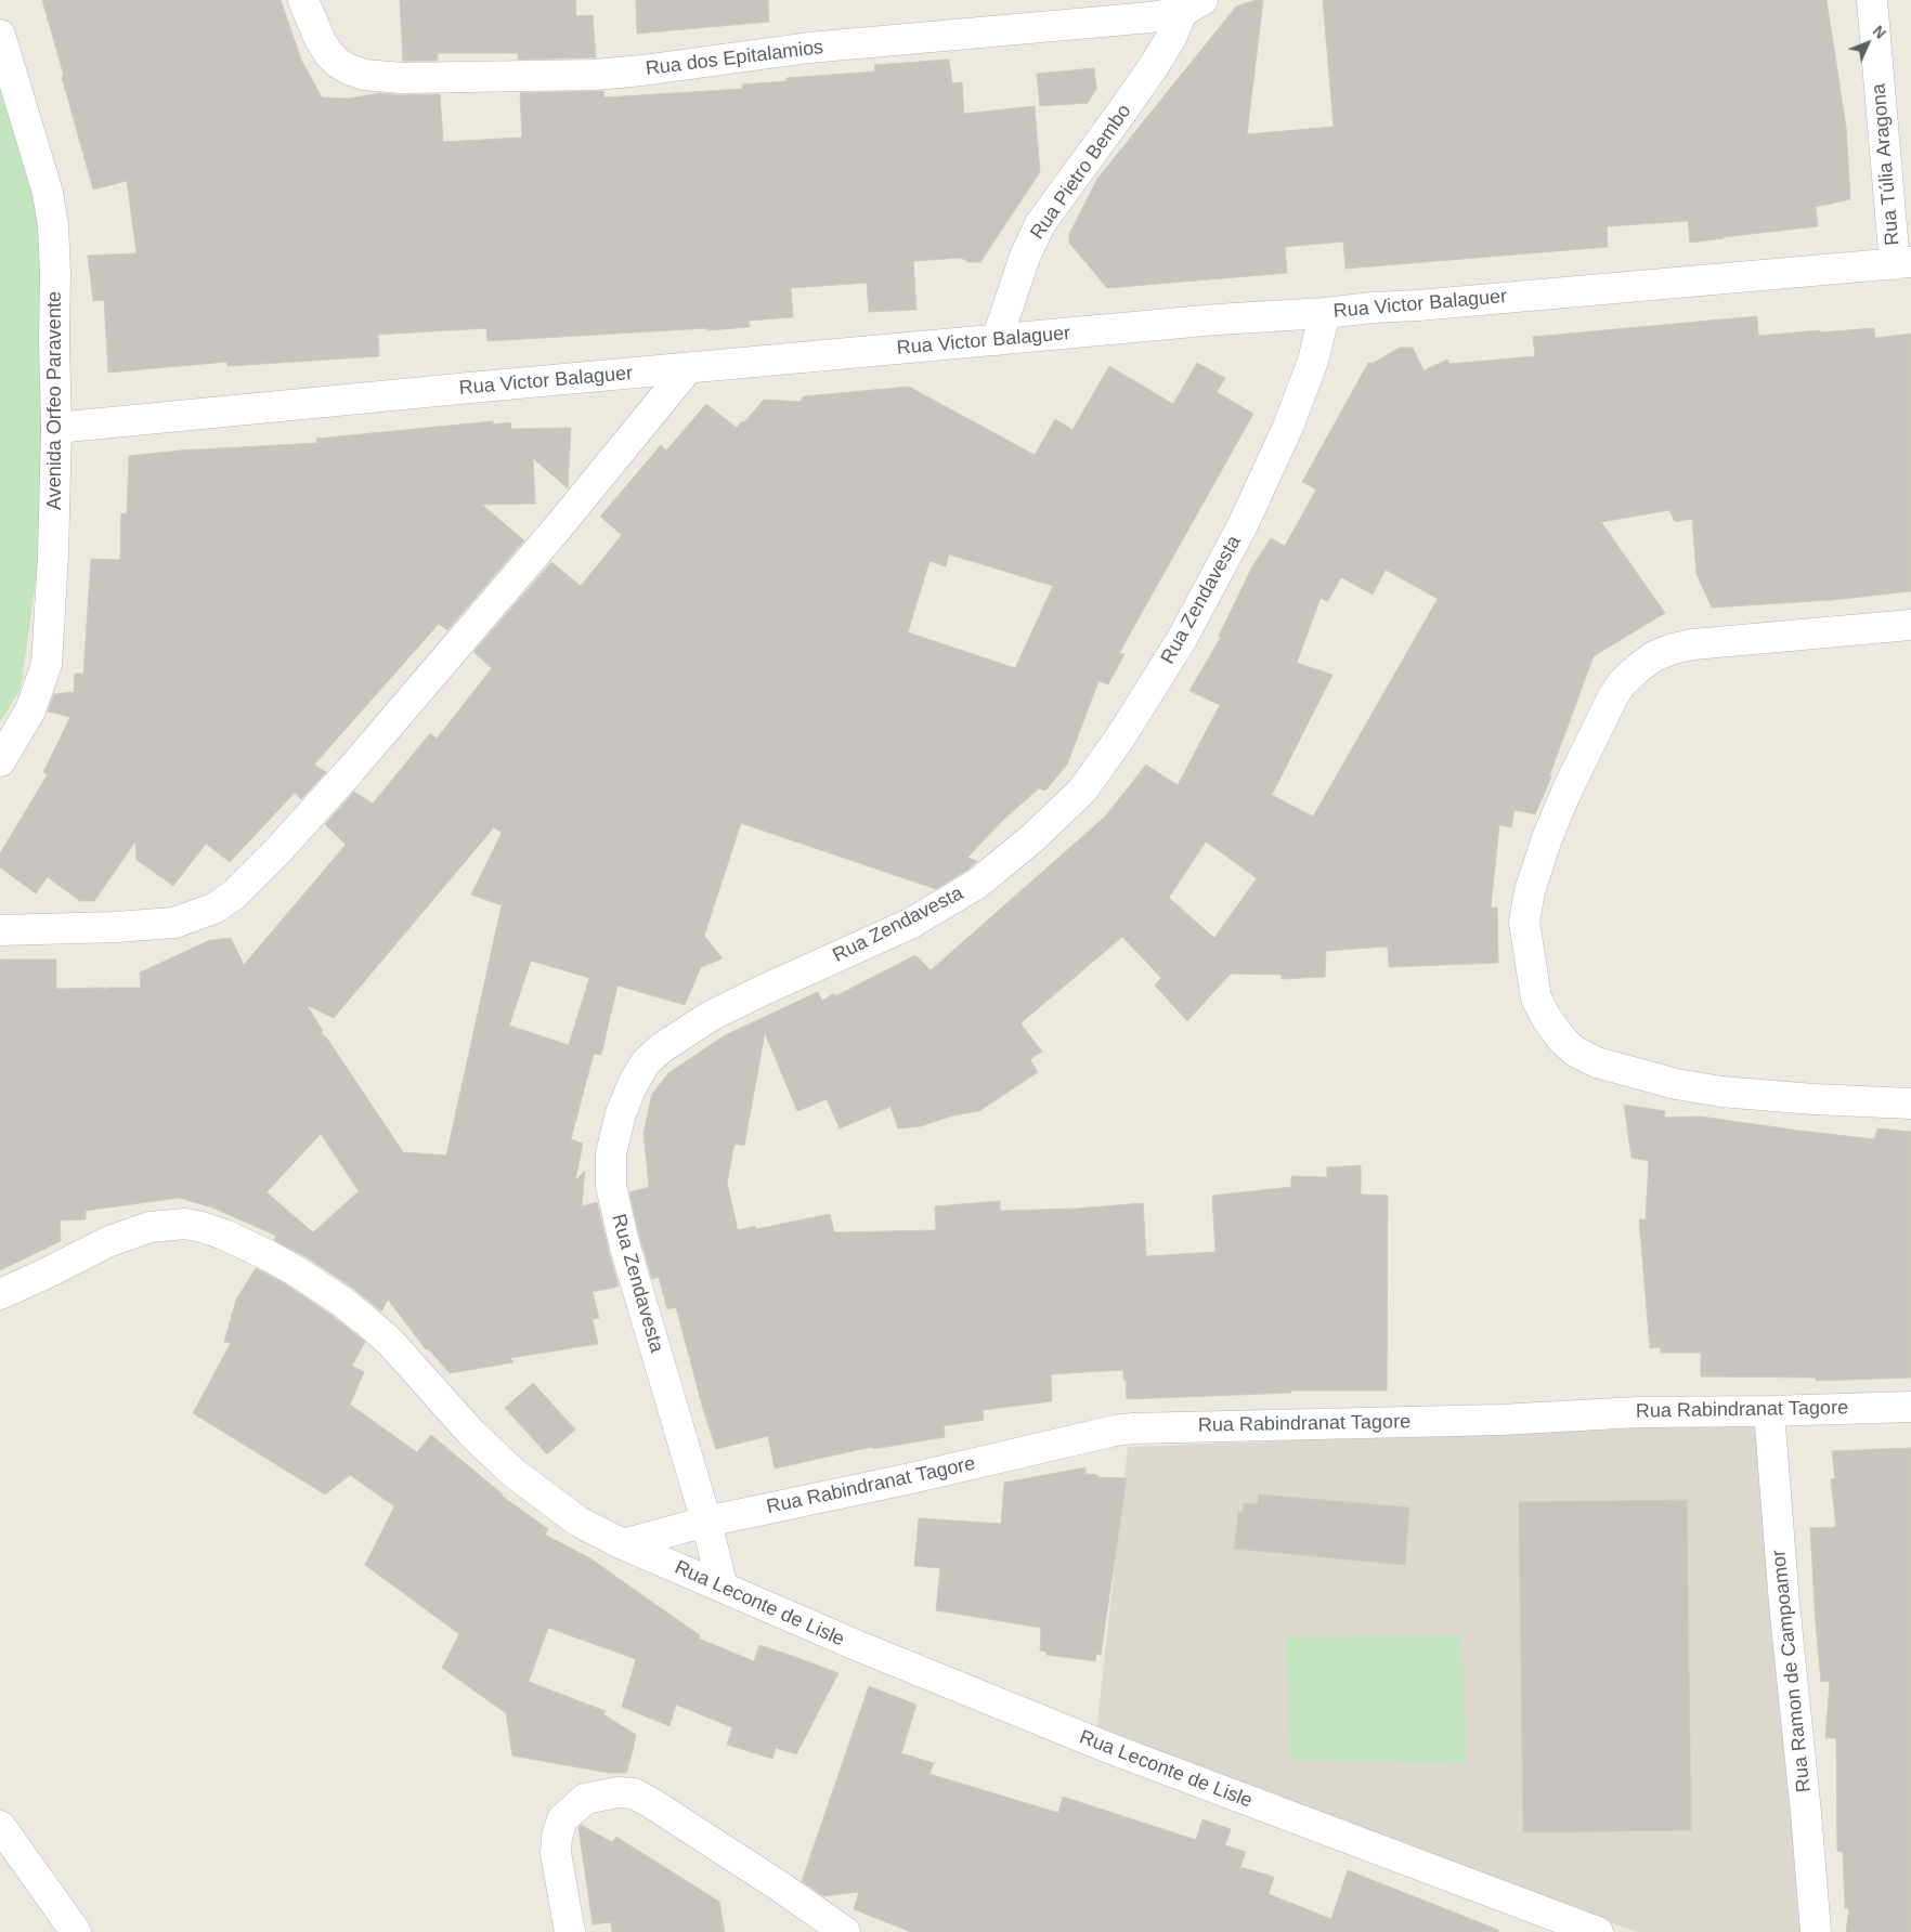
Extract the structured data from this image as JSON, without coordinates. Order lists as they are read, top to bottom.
{
  "streets": {
    "street": [
      "Rua dos Epitalamios",
      "Rua Túlia Aragona",
      "Rua Pietro Bembo",
      "Rua Victor Balaguer",
      "Avenida Orfeo Paravente",
      "Rua Zendavesta",
      "Rua Rabindranat Tagore",
      "Rua Leconte de Lisle",
      "Rua Ramon de Campoamor"
    ]
  },
  "crossings": [
    ["Rua dos Epitalamios", "Rua Pietro Bembo"],
    ["Rua Túlia Aragona", "Rua Victor Balaguer"],
    ["Rua Pietro Bembo", "Rua Victor Balaguer"],
    ["Rua Victor Balaguer", "Avenida Orfeo Paravente"],
    ["Rua Victor Balaguer", "Rua Zendavesta"],
    ["Rua Zendavesta", "Rua Rabindranat Tagore"],
    ["Rua Zendavesta", "Rua Leconte de Lisle"],
    ["Rua Rabindranat Tagore", "Rua Ramon de Campoamor"]
  ],
  "north": "top right"
}
